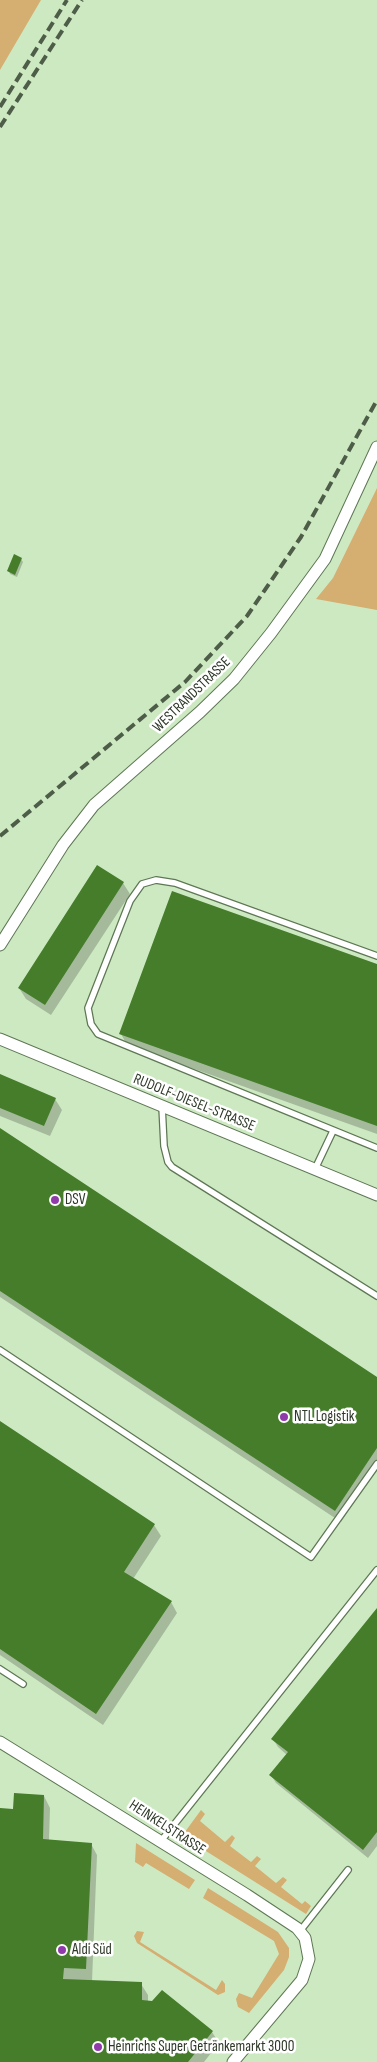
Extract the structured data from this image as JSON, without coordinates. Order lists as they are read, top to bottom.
{
  "streets": {
    "street": ["WESTRANDSTRASSE", "RUDOLF-DIESEL-STRASSE", "HEINKELSTRASSE"]
  },
  "places": [
    "DSV",
    "NTL Logistik",
    "Aldi Süd",
    "Heinrichs Super Getränkemarkt 3000"
  ]
}
